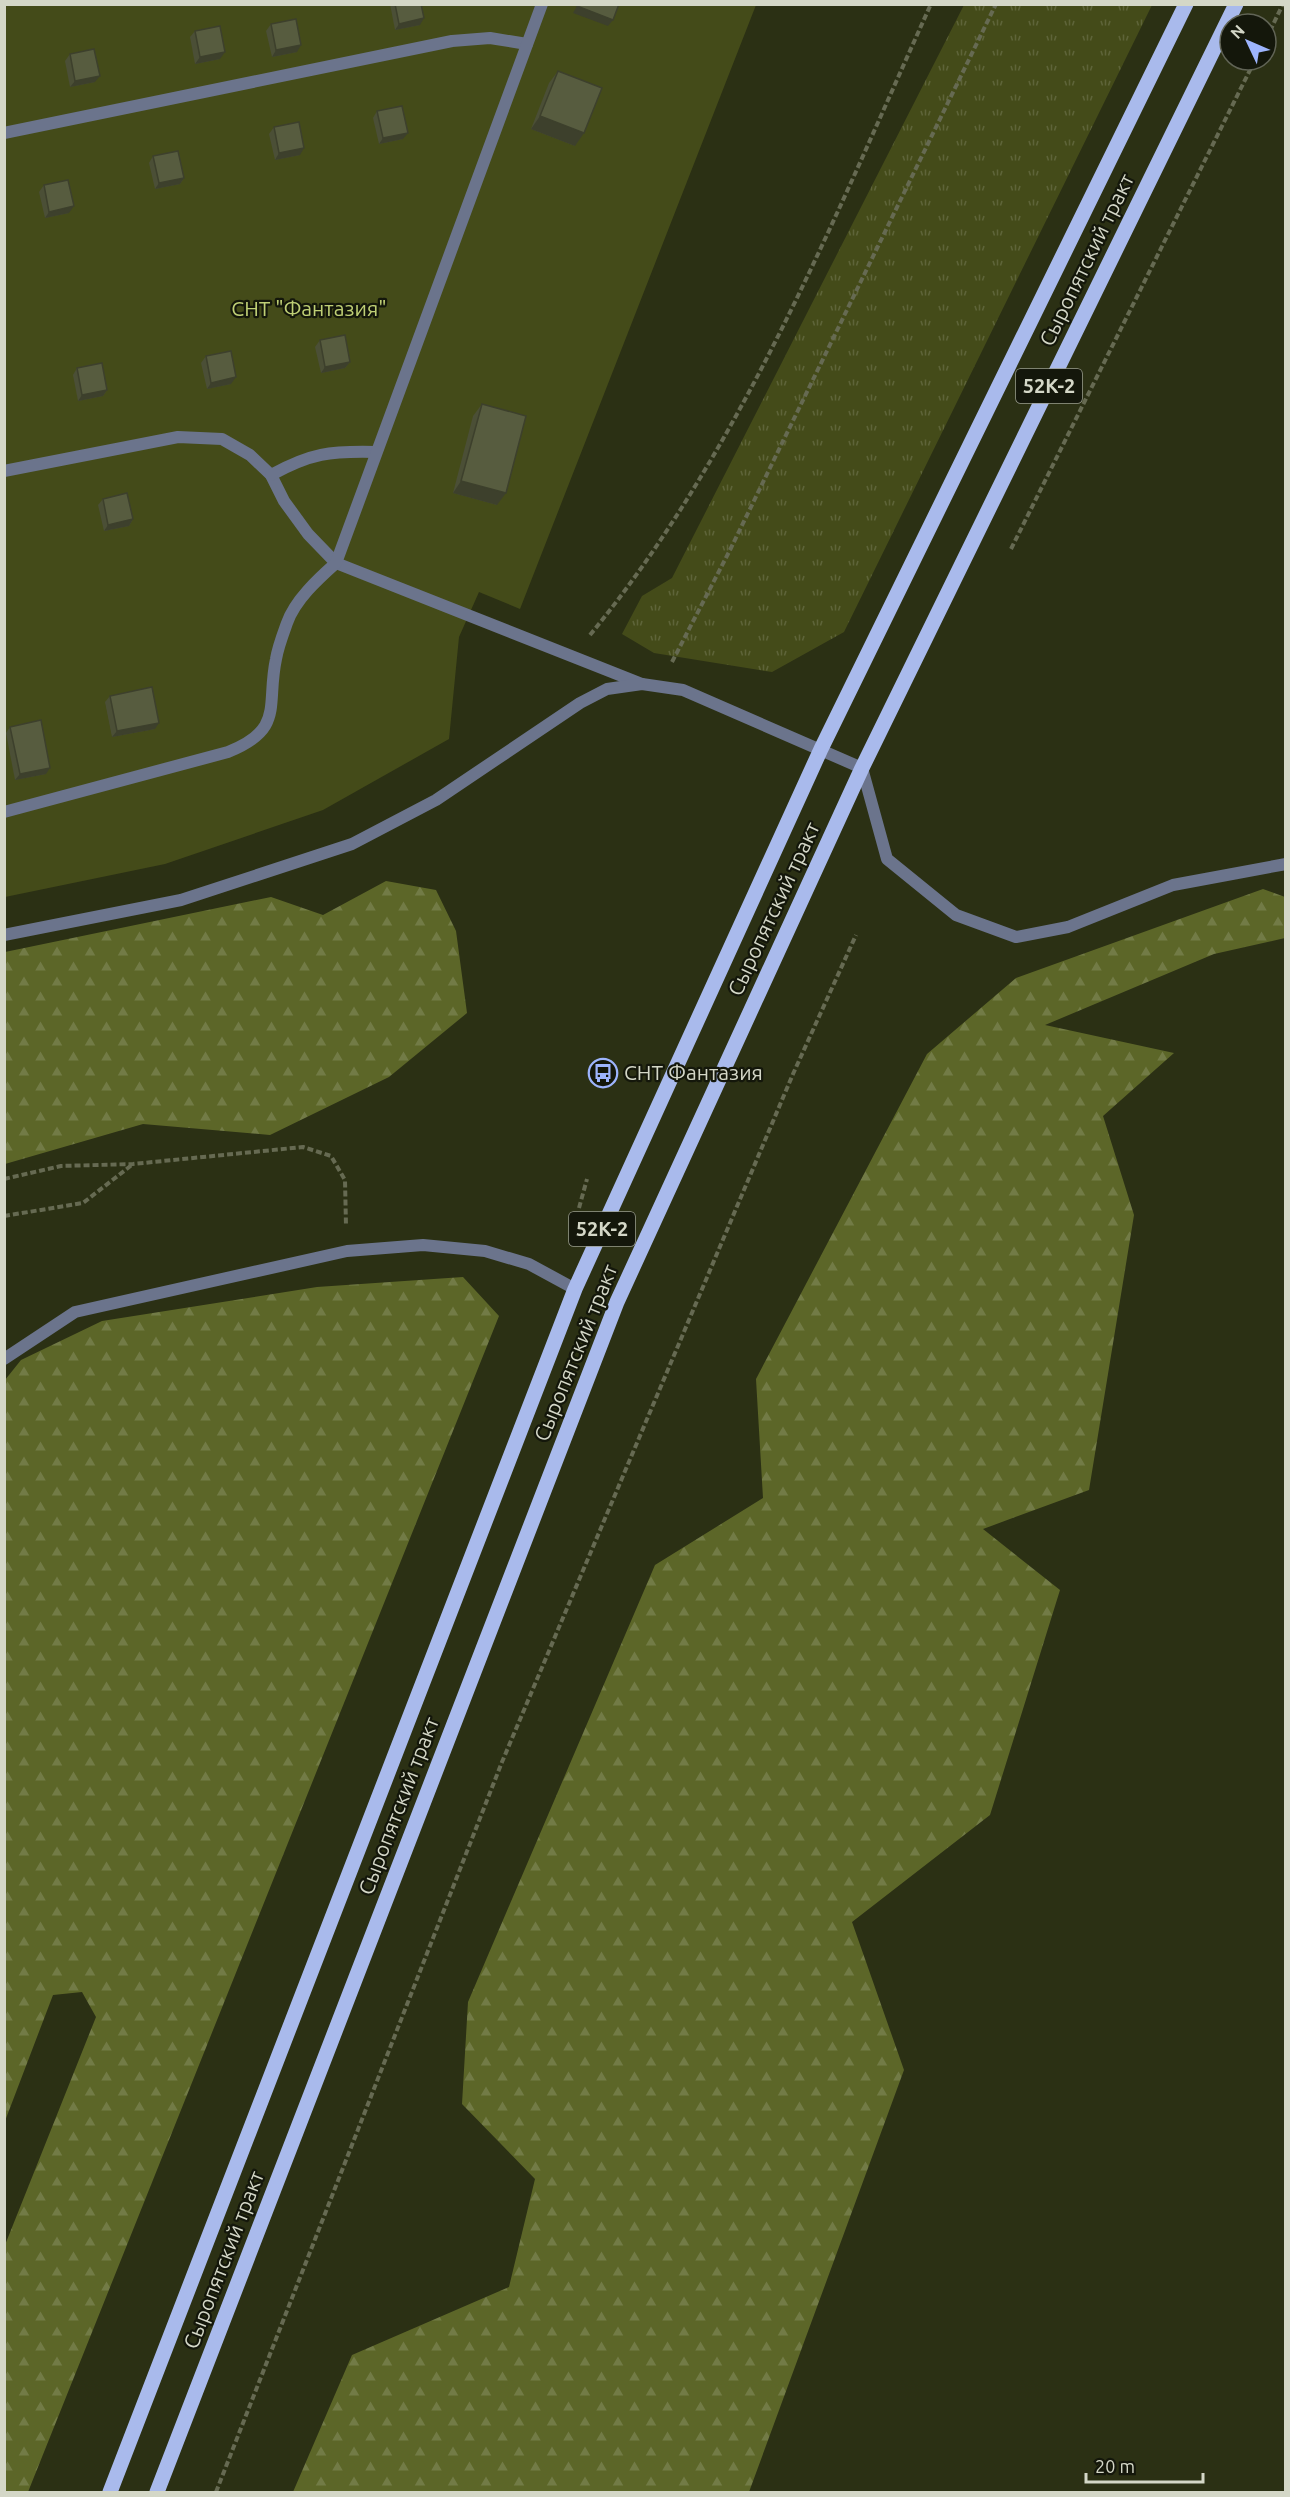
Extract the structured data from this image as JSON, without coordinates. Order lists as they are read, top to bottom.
{
  "streets": {
    "main road": ["Сыропятский тракт", "52К-2"]
  },
  "parks": ["СНТ \"Фантазия\""],
  "places": {
    "bus stop": ["СНТ Фантазия"]
  },
  "scale_bar": "20 m",
  "north": "top left"
}
